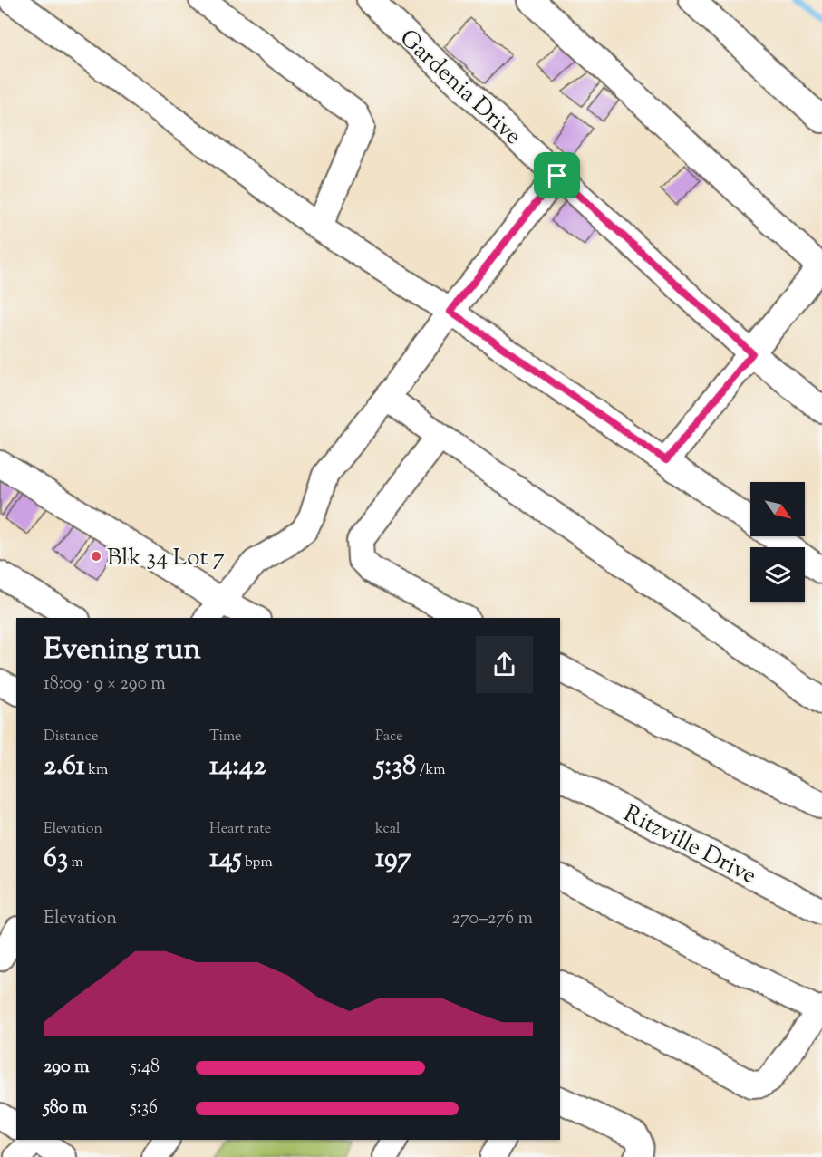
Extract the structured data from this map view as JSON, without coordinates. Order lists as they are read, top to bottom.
{
  "streets": {
    "street": ["Gardenia Drive", "Ritzville Drive"]
  },
  "places": ["Blk 34 Lot 7"],
  "north": "bottom right",
  "page": {
    "heading": ["Evening run", "18:09 · 9 × 290 m"],
    "stats": [
      ["Distance", "2.61 km"],
      ["Time", "14:42"],
      ["Pace", "5:38 /km"],
      ["Elevation", "63 m"],
      ["Heart rate", "145 bpm"],
      ["kcal", "197"]
    ],
    "chart": ["Elevation", "270–276 m"],
    "list": [
      {
        "name": "290 m",
        "note": "5:48"
      },
      {
        "name": "580 m",
        "note": "5:36"
      }
    ]
  }
}
